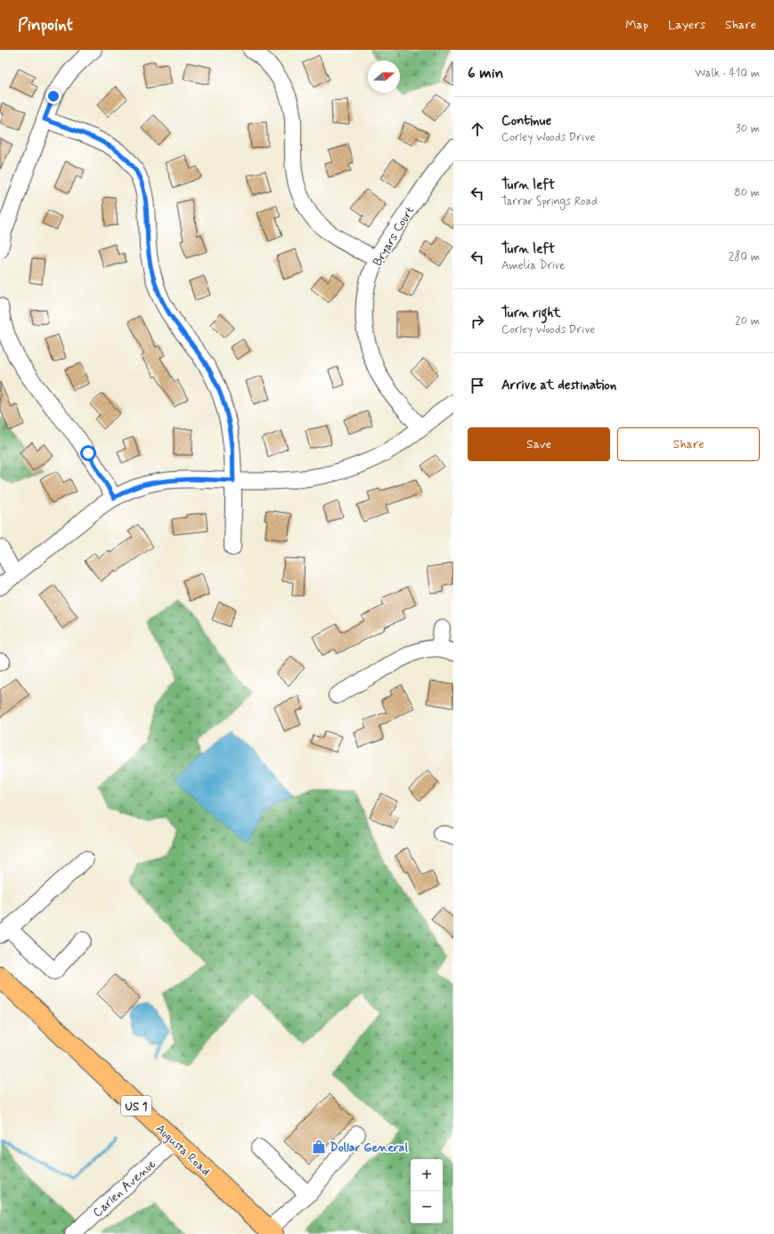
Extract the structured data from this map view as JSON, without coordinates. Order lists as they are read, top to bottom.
{
  "streets": {
    "main road": ["US 1", "Augusta Road"],
    "street": ["Bryars Court", "Carlen Avenue"]
  },
  "crossings": [
    ["Augusta Road", "Carlen Avenue"]
  ],
  "places": {
    "shop": ["Dollar General"]
  },
  "north": "right",
  "page": {
    "header": "Pinpoint",
    "nav": ["Map", "Layers", "Share"],
    "heading": ["6 min", "Walk · 410 m"],
    "list": [
      ["Continue", "Corley Woods Drive", "30 m"],
      ["Turn left", "Tarrar Springs Road", "80 m"],
      ["Turn left", "Amelia Drive", "280 m"],
      ["Turn right", "Corley Woods Drive", "20 m"],
      "Arrive at destination"
    ],
    "buttons": ["Save", "Share"],
    "map_buttons": ["+", "−"]
  }
}
